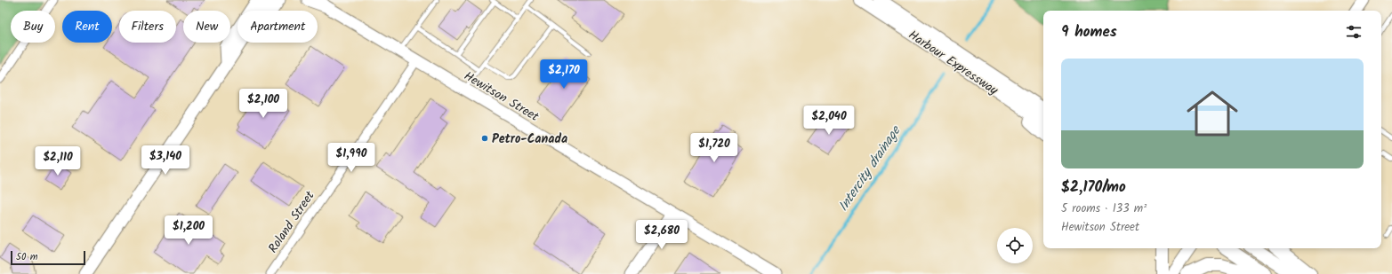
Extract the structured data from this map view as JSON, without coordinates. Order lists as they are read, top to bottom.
{
  "streets": {
    "main road": ["Harbour Expressway"],
    "street": ["Hewitson Street", "Roland Street"]
  },
  "crossings": [
    ["Hewitson Street", "Roland Street"]
  ],
  "water": ["Intercity drainage"],
  "places": ["Petro-Canada"],
  "scale_bar": "50 m",
  "page": {
    "chip": [
      "Buy",
      "Rent",
      "Filters",
      "New",
      "Apartment"
    ],
    "heading": "9 homes",
    "list": [
      {
        "name": "$2,170/mo",
        "note": "5 rooms · 133 m² · Hewitson Street"
      }
    ],
    "price": [
      "$2,170",
      "$2,100",
      "$2,040",
      "$1,720",
      "$1,990",
      "$3,140",
      "$2,110",
      "$1,200",
      "$2,680"
    ],
    "scale": "50 m"
  }
}
